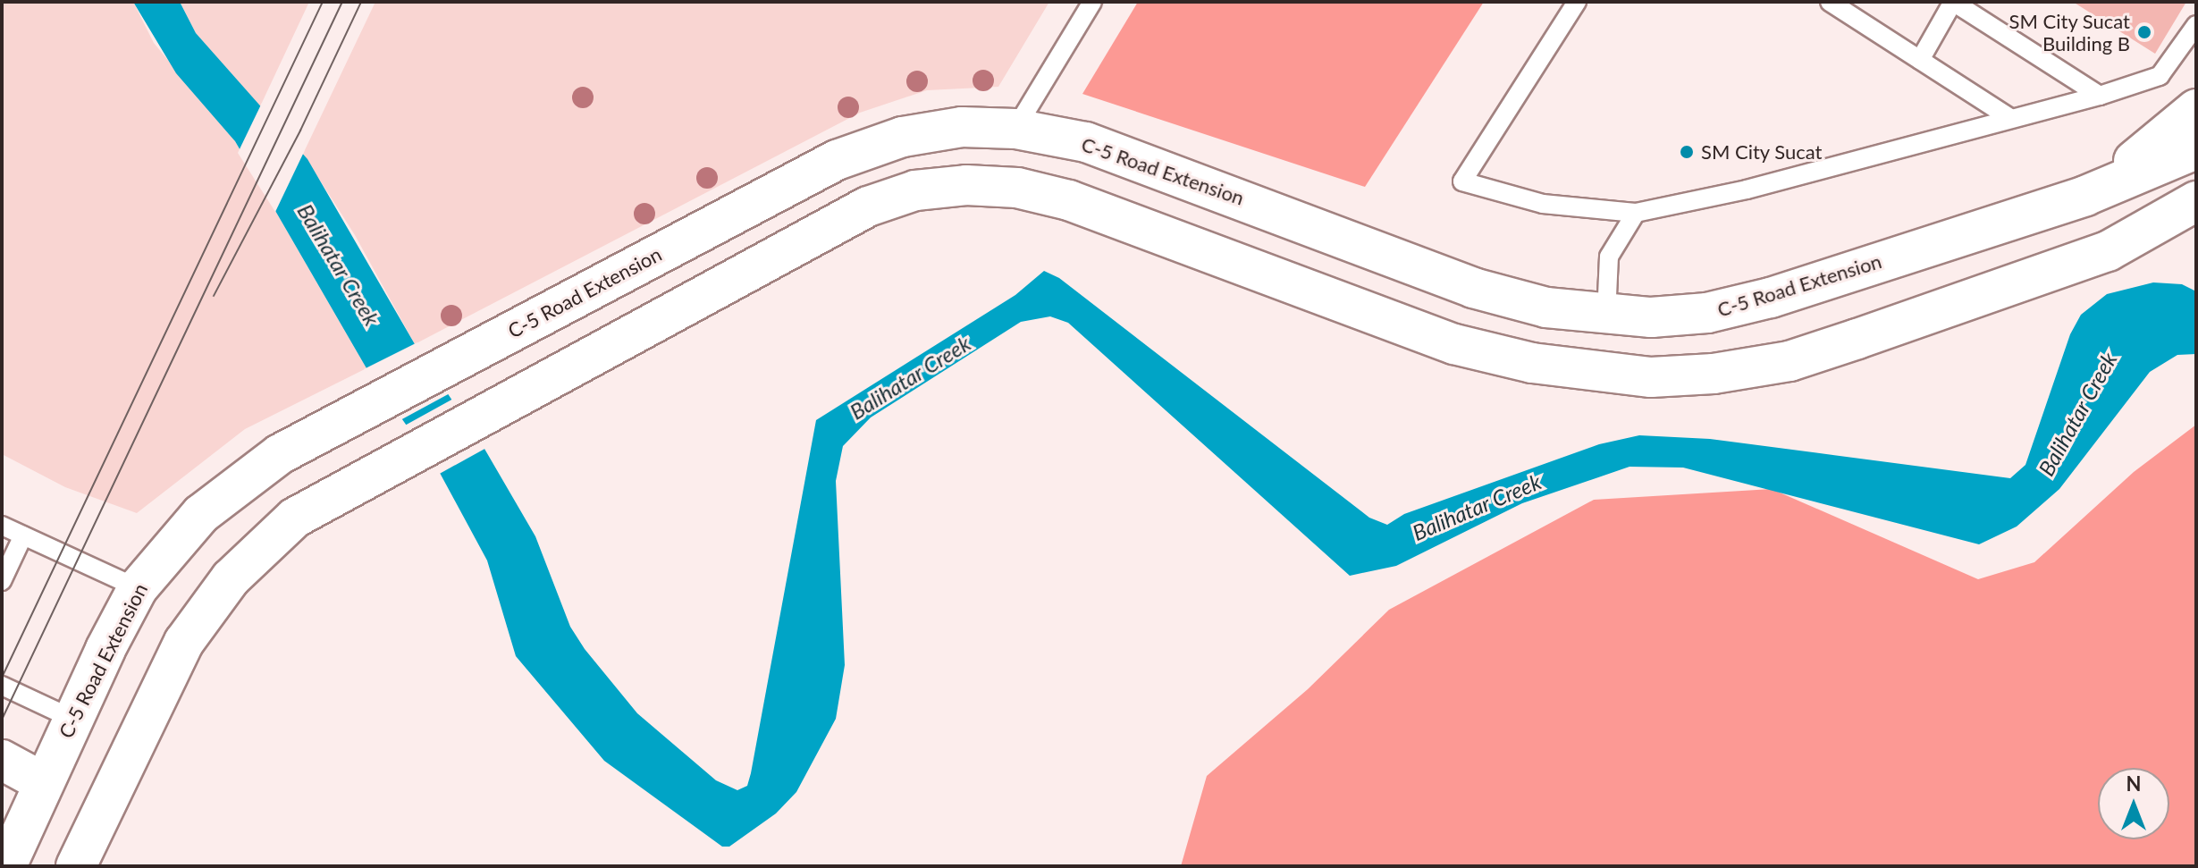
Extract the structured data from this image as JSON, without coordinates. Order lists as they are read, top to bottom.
{
  "streets": {
    "main road": ["C-5 Road Extension"]
  },
  "water": ["Balihatar Creek"],
  "places": ["SM City Sucat Building B", "SM City Sucat"],
  "north": "top"
}
